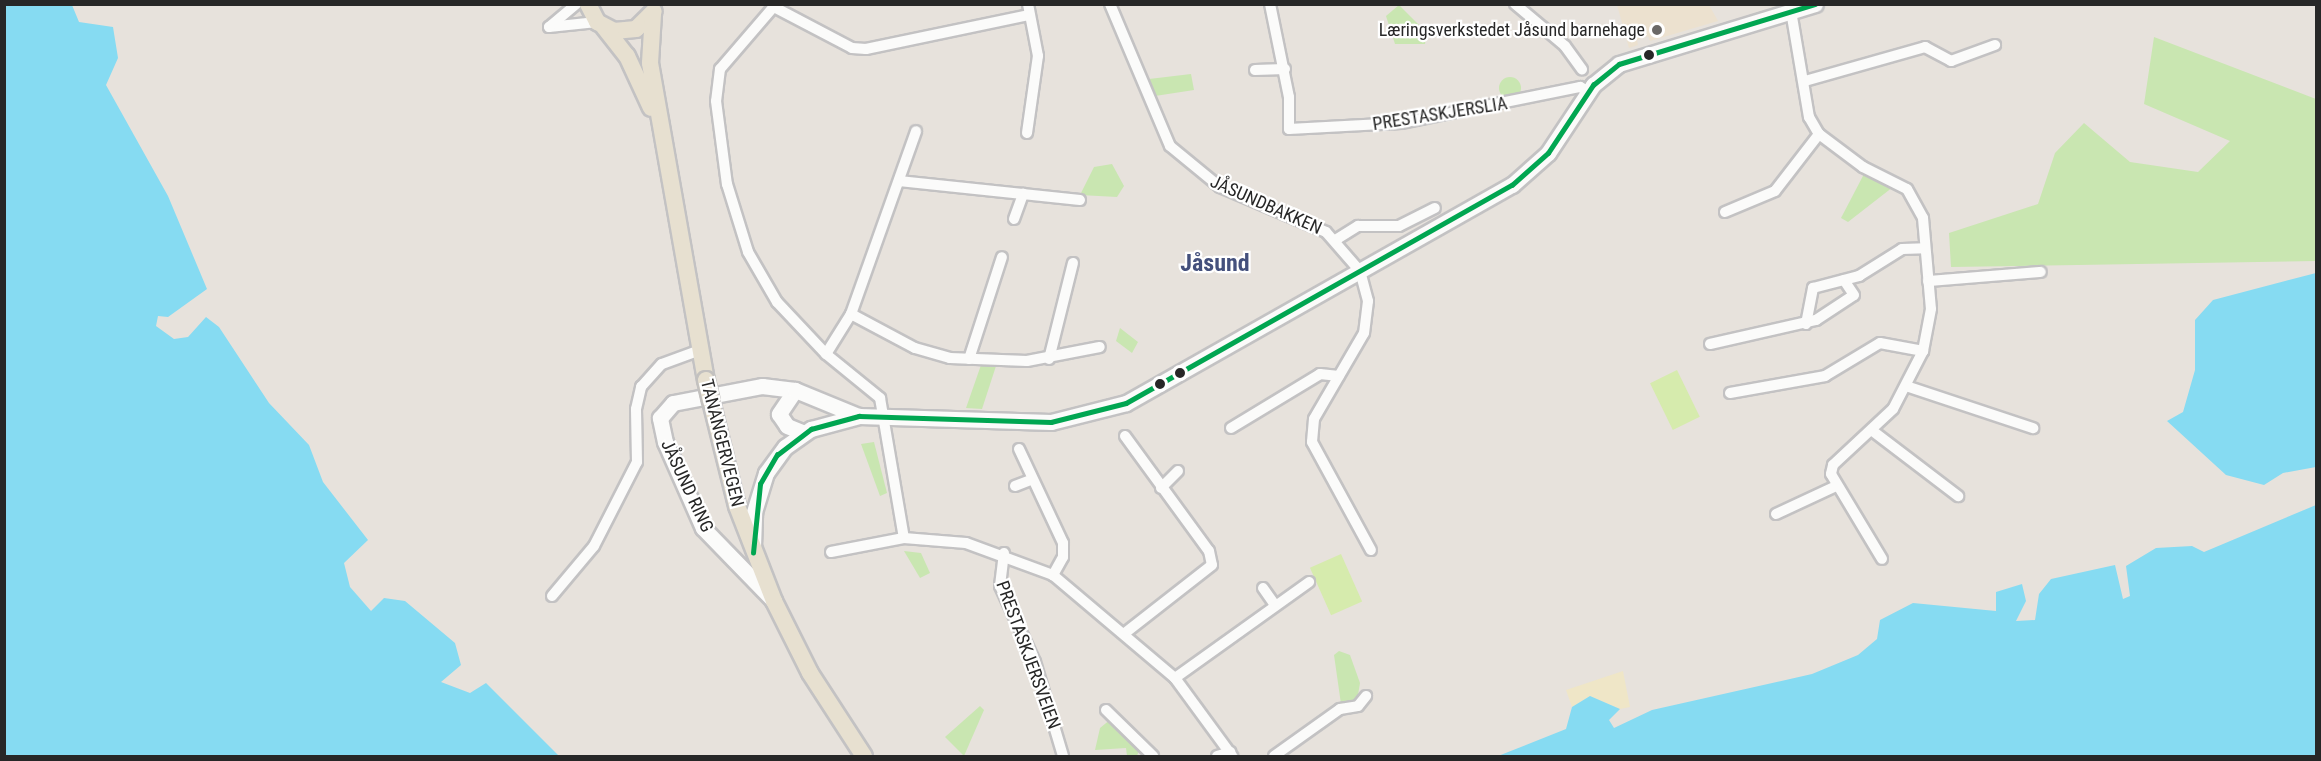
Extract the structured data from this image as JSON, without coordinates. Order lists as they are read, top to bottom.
{
  "streets": {
    "main road": ["TANANGERVEGEN", "JÅSUND RING"],
    "street": ["PRESTASKJERSLIA", "JÅSUNDBAKKEN", "PRESTASKJERSVEIEN"]
  },
  "crossings": [
    ["PRESTASKJERSLIA", "JÅSUND RING"],
    ["JÅSUNDBAKKEN", "JÅSUND RING"],
    ["TANANGERVEGEN", "JÅSUND RING"]
  ],
  "districts": ["Jåsund"],
  "places": ["Læringsverkstedet Jåsund barnehage"]
}
